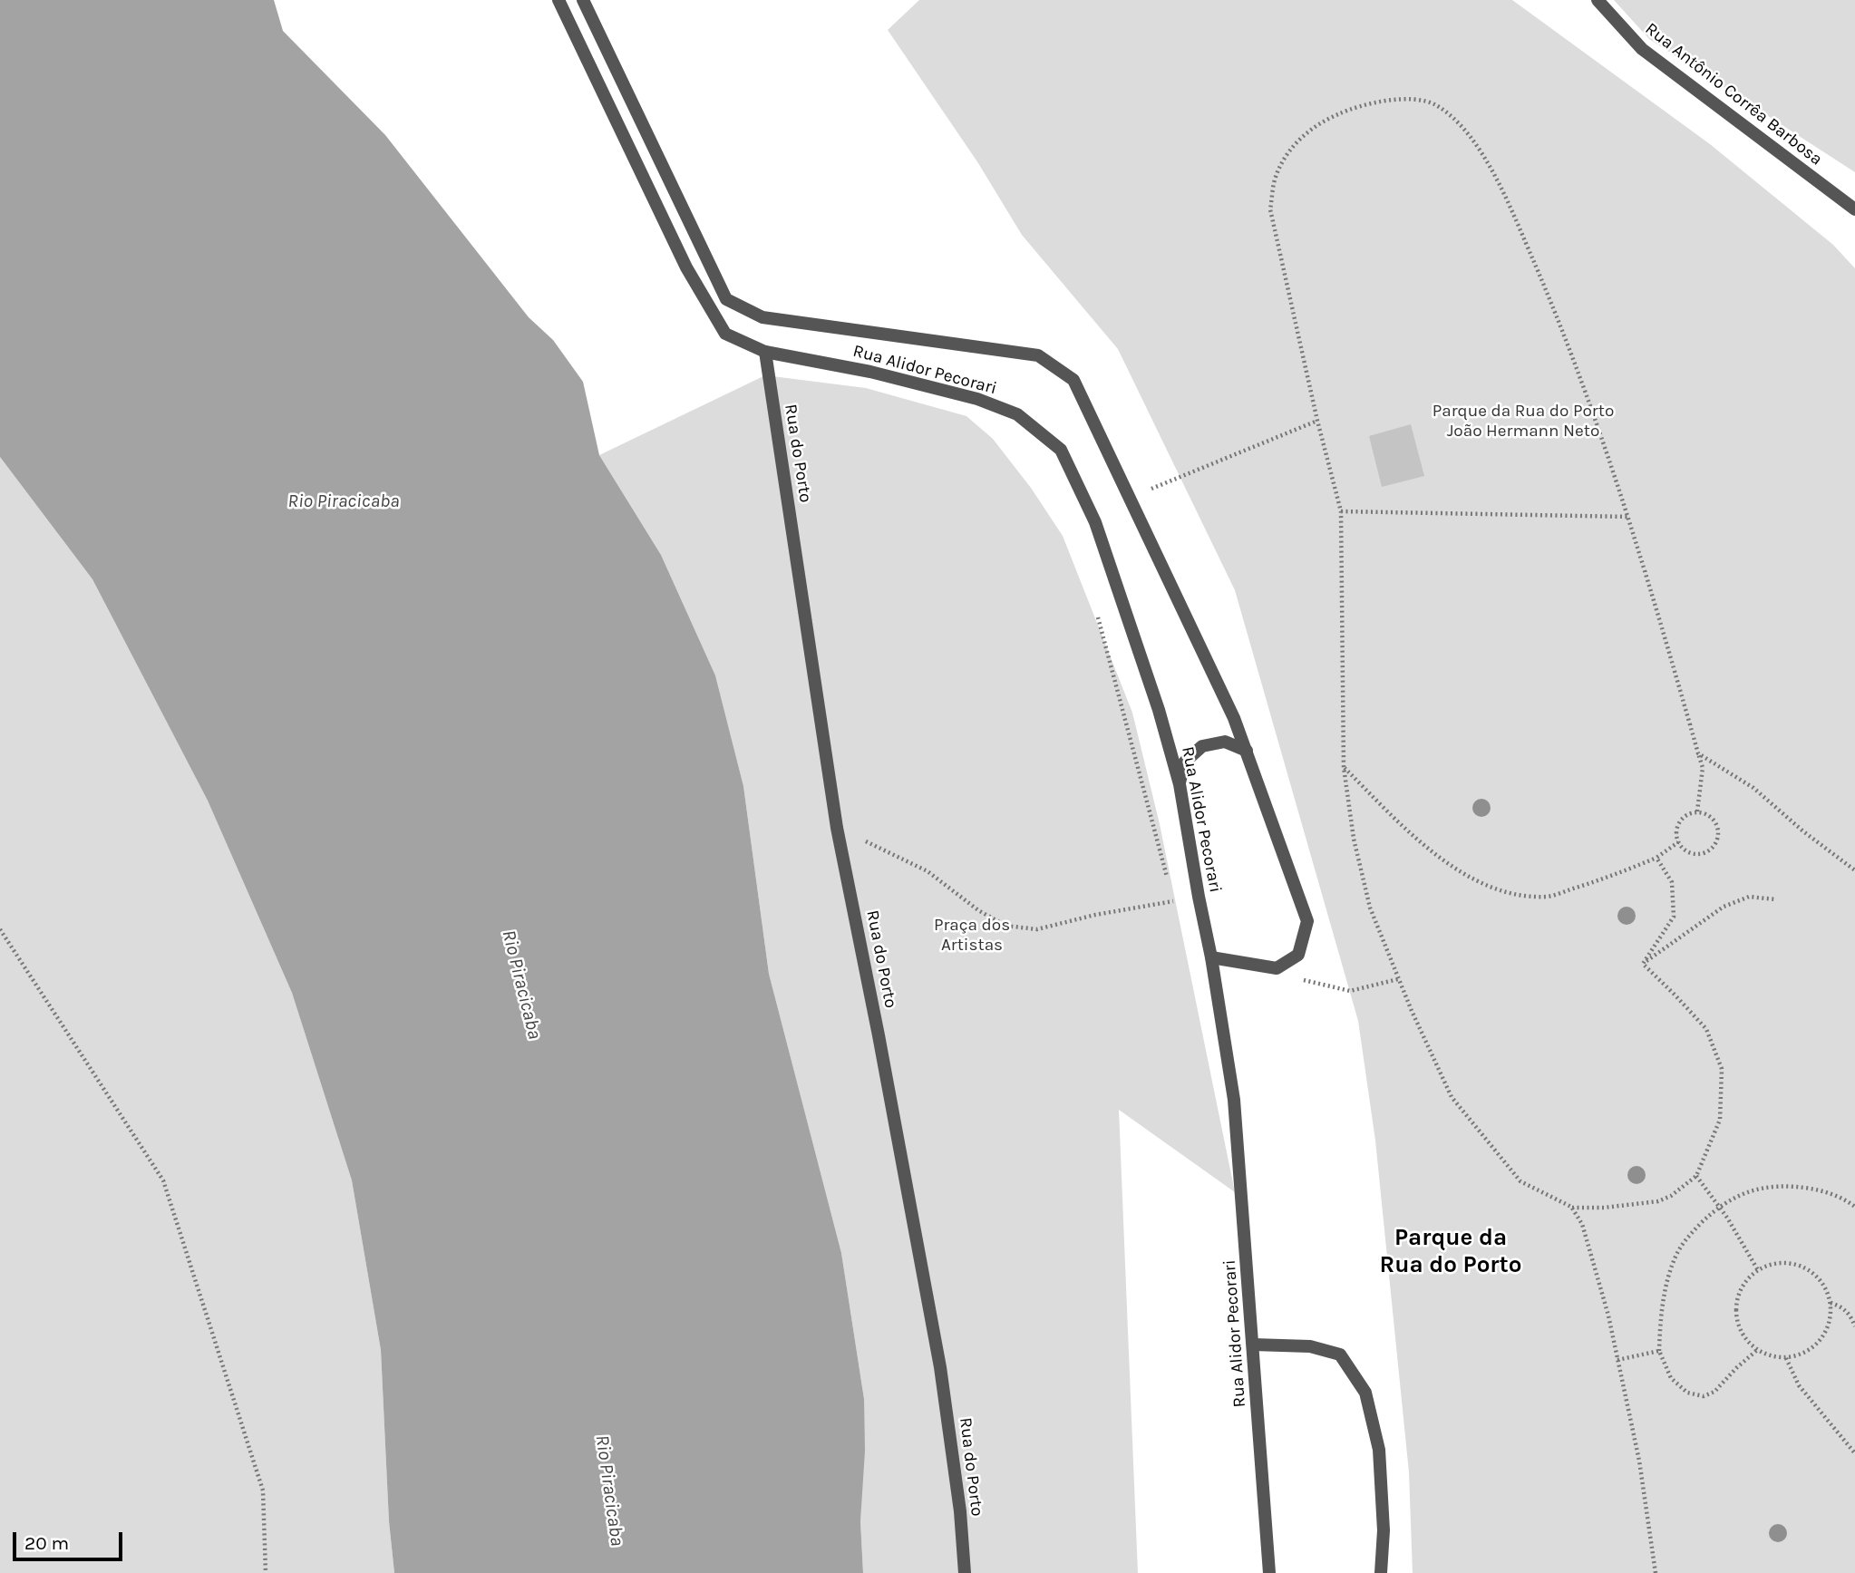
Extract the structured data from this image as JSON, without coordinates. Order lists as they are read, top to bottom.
{
  "streets": {
    "street": ["Rua Antônio Corrêa Barbosa", "Rua Alidor Pecorari", "Rua do Porto"]
  },
  "crossings": [
    ["Rua Alidor Pecorari", "Rua do Porto"]
  ],
  "districts": ["Parque da Rua do Porto"],
  "water": ["Rio Piracicaba"],
  "parks": ["Parque da Rua do Porto João Hermann Neto", "Praça dos Artistas"],
  "scale_bar": "20 m"
}
